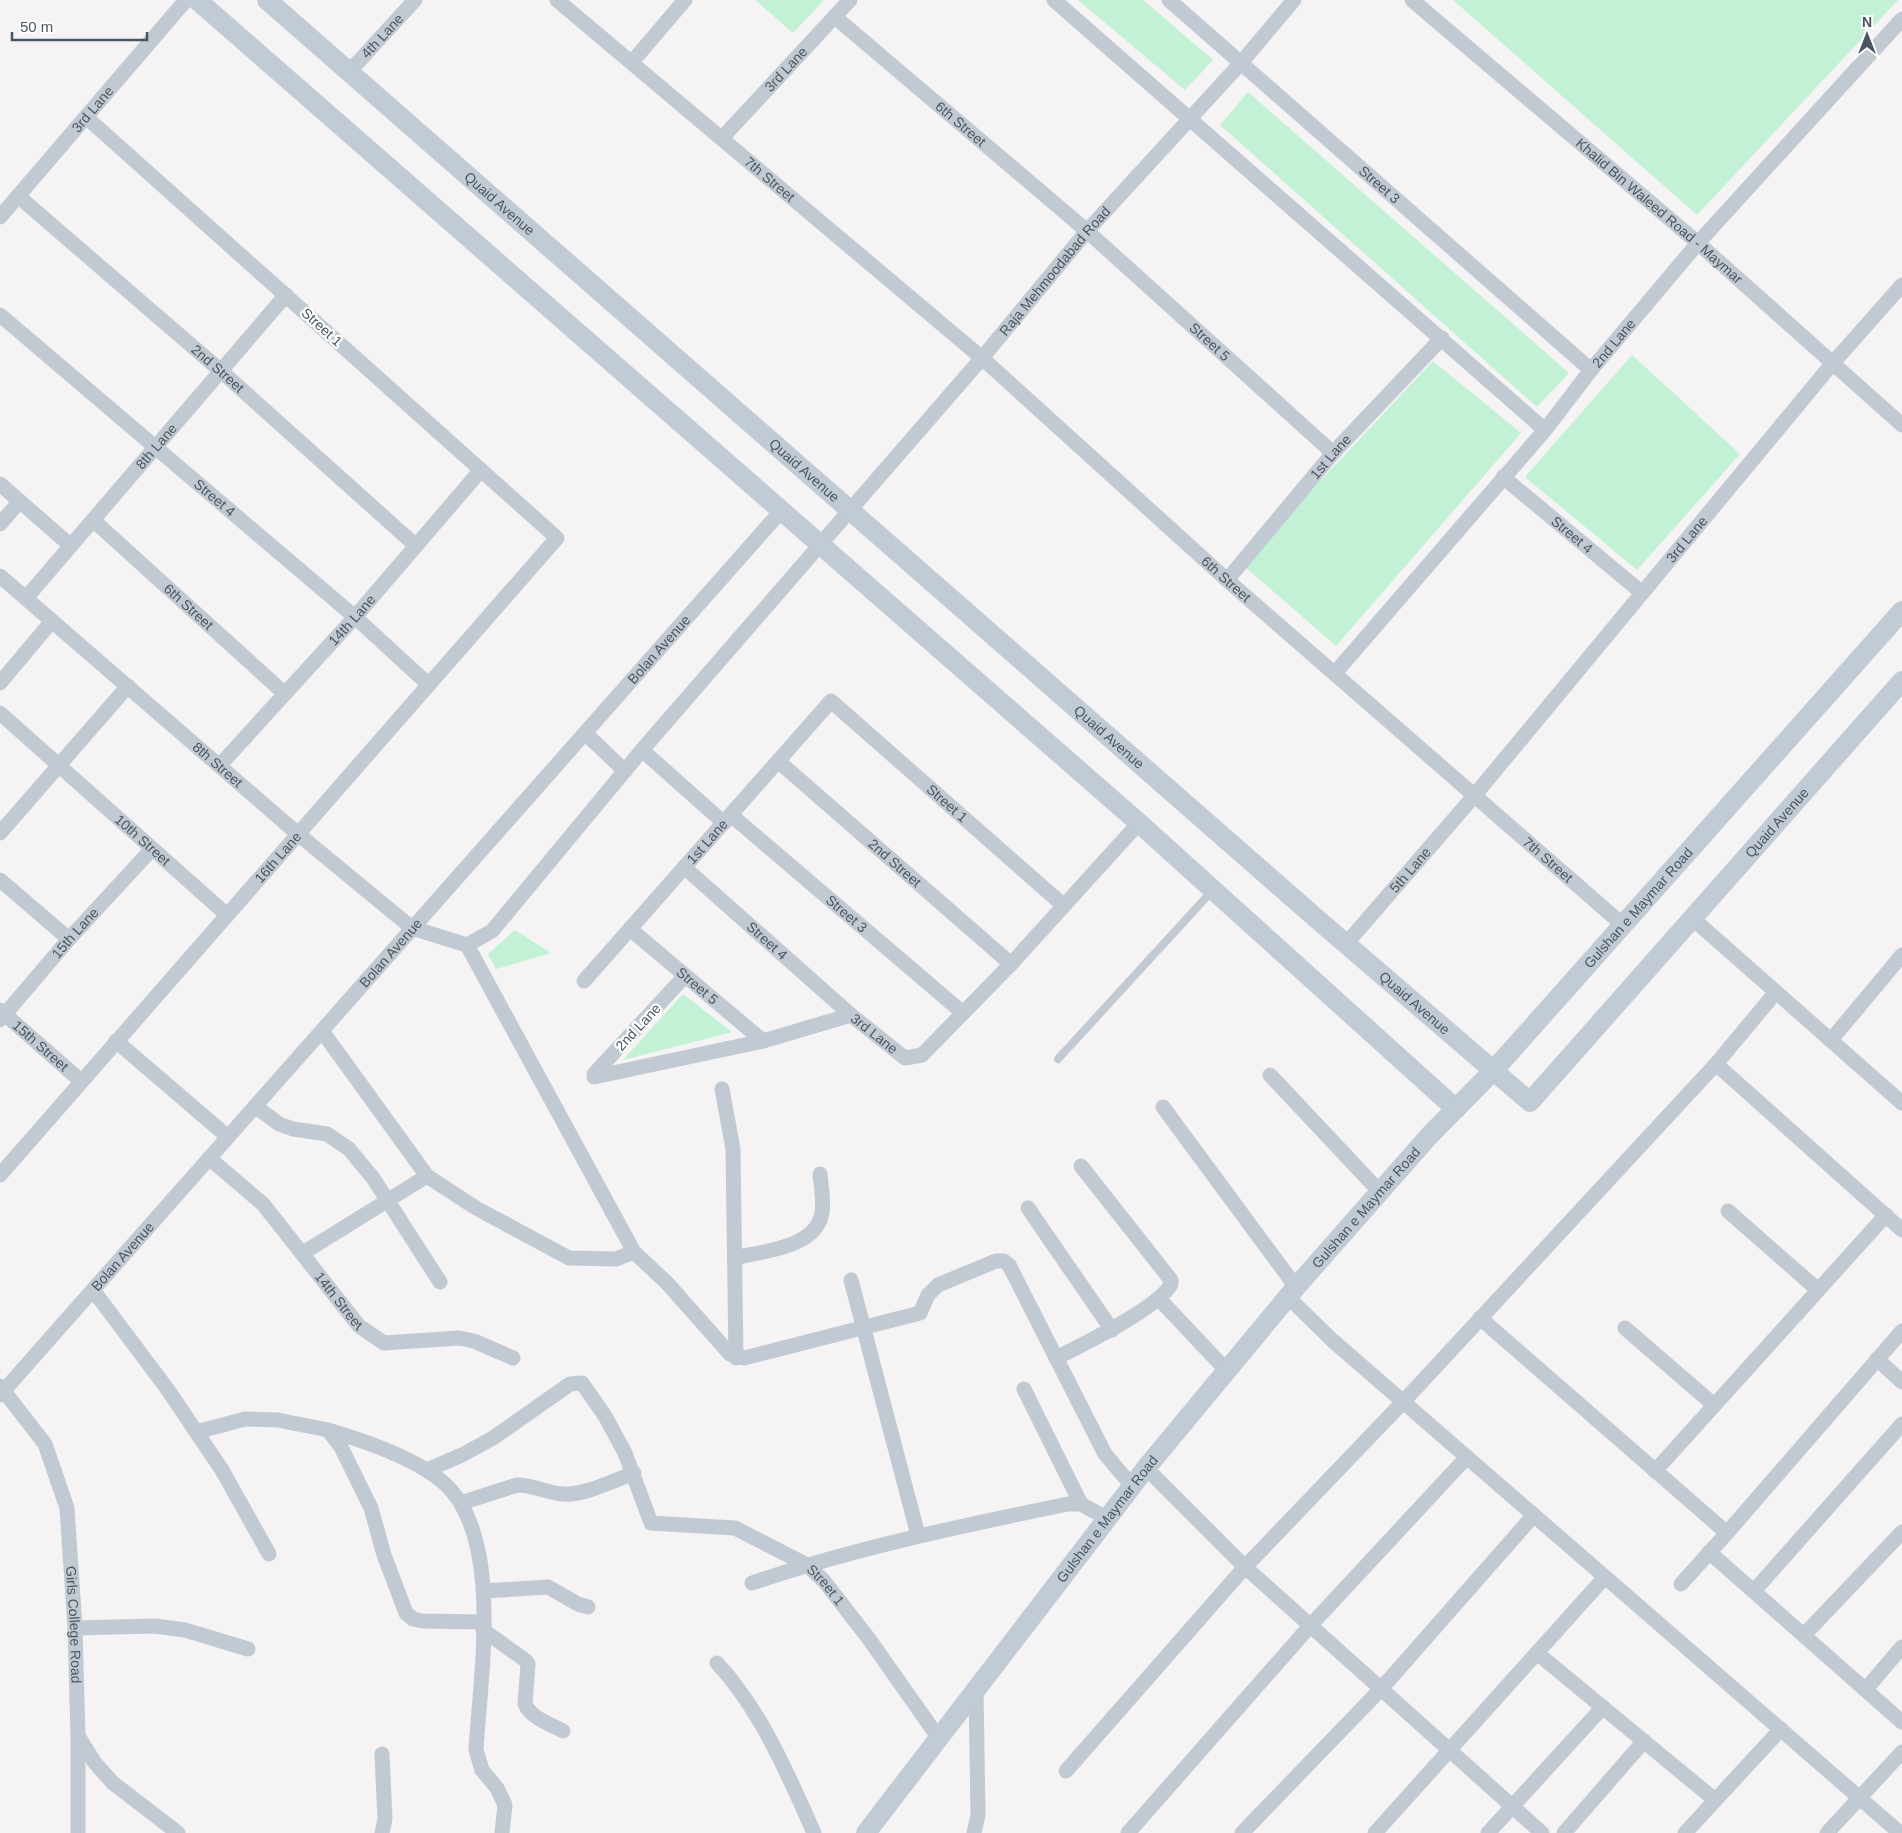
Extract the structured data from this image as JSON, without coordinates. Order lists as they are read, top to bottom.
{
  "streets": {
    "main road": ["Quaid Avenue", "Gulshan e Maymar Road"],
    "street": [
      "4th Lane",
      "3rd Lane",
      "6th Street",
      "7th Street",
      "Street 3",
      "Khalid Bin Waleed Road - Maymar",
      "Raja Mehmoodabad Road",
      "Street 1",
      "Street 5",
      "2nd Lane",
      "2nd Street",
      "8th Lane",
      "1st Lane",
      "Street 4",
      "14th Lane",
      "Bolan Avenue",
      "8th Street",
      "10th Street",
      "16th Lane",
      "5th Lane",
      "15th Lane",
      "15th Street",
      "14th Street",
      "Girls College Road"
    ]
  },
  "crossings": [
    ["4th Lane", "Quaid Avenue"],
    ["3rd Lane", "6th Street"],
    ["3rd Lane", "7th Street"],
    ["3rd Lane", "Street 3"],
    ["3rd Lane", "Khalid Bin Waleed Road - Maymar"],
    ["3rd Lane", "Street 1"],
    ["3rd Lane", "Street 5"],
    ["3rd Lane", "2nd Lane"],
    ["3rd Lane", "2nd Street"],
    ["3rd Lane", "Street 4"],
    ["3rd Lane", "5th Lane"],
    ["6th Street", "7th Street"],
    ["6th Street", "Raja Mehmoodabad Road"],
    ["6th Street", "Street 5"],
    ["6th Street", "2nd Lane"],
    ["6th Street", "8th Lane"],
    ["6th Street", "1st Lane"],
    ["6th Street", "14th Lane"],
    ["6th Street", "5th Lane"],
    ["7th Street", "Raja Mehmoodabad Road"],
    ["7th Street", "5th Lane"],
    ["7th Street", "Gulshan e Maymar Road"],
    ["Street 3", "Raja Mehmoodabad Road"],
    ["Street 3", "2nd Lane"],
    ["Street 3", "1st Lane"],
    ["Quaid Avenue", "Raja Mehmoodabad Road"],
    ["Quaid Avenue", "5th Lane"],
    ["Quaid Avenue", "Gulshan e Maymar Road"],
    ["Khalid Bin Waleed Road - Maymar", "2nd Lane"],
    ["Raja Mehmoodabad Road", "Street 5"],
    ["Street 1", "8th Lane"],
    ["Street 1", "1st Lane"],
    ["Street 1", "14th Lane"],
    ["Street 1", "16th Lane"],
    ["Street 1", "Gulshan e Maymar Road"],
    ["Street 5", "2nd Lane"],
    ["Street 5", "1st Lane"],
    ["2nd Lane", "Street 4"],
    ["2nd Street", "8th Lane"],
    ["2nd Street", "1st Lane"],
    ["2nd Street", "14th Lane"],
    ["8th Lane", "Street 4"],
    ["8th Lane", "8th Street"],
    ["1st Lane", "Street 4"],
    ["Street 4", "14th Lane"],
    ["Street 4", "16th Lane"],
    ["14th Lane", "8th Street"],
    ["Bolan Avenue", "8th Street"],
    ["Bolan Avenue", "14th Street"],
    ["Bolan Avenue", "Girls College Road"],
    ["8th Street", "16th Lane"],
    ["10th Street", "16th Lane"],
    ["10th Street", "15th Lane"],
    ["16th Lane", "15th Street"],
    ["15th Lane", "15th Street"]
  ],
  "scale_bar": "50 m",
  "north": "top"
}
